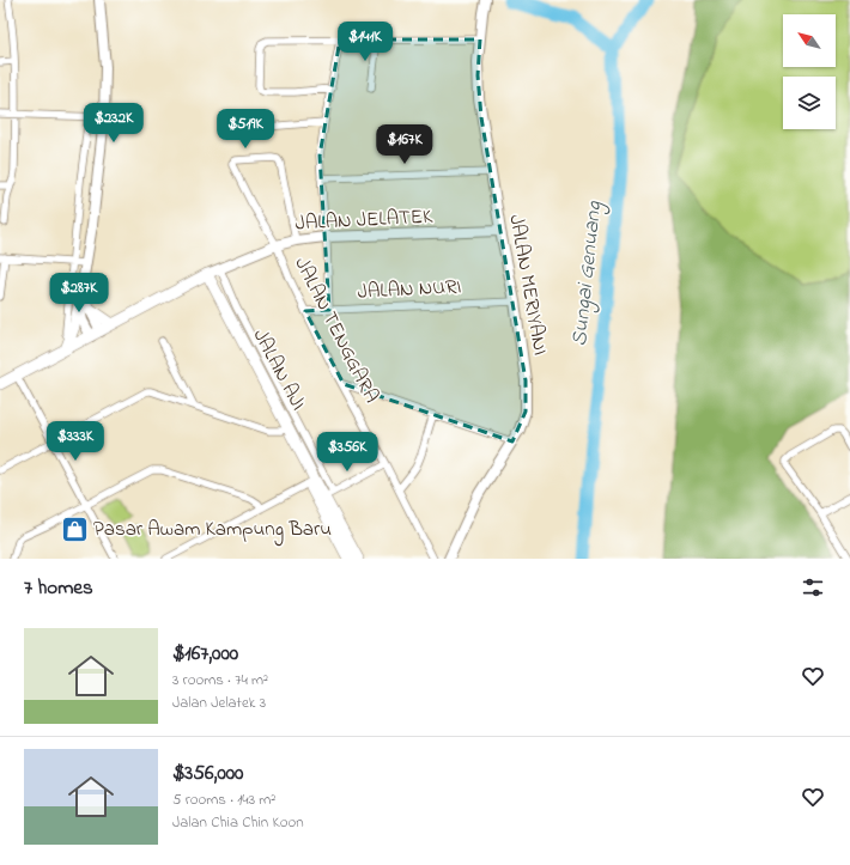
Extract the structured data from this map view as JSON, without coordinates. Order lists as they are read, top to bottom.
{
  "streets": {
    "main road": ["JALAN AJI"],
    "street": [
      "JALAN JELATEK",
      "JALAN MERIYANI",
      "JALAN NURI",
      "JALAN TENGGARA"
    ]
  },
  "crossings": [
    ["JALAN JELATEK", "JALAN MERIYANI"],
    ["JALAN JELATEK", "JALAN TENGGARA"],
    ["JALAN JELATEK", "JALAN AJI"],
    ["JALAN MERIYANI", "JALAN NURI"],
    ["JALAN NURI", "JALAN TENGGARA"]
  ],
  "water": ["Sungai Genuang"],
  "places": {
    "shop": ["Pasar Awam Kampung Baru"]
  },
  "north": "top left",
  "page": {
    "price": [
      "$141K",
      "$232K",
      "$519K",
      "$167K",
      "$287K",
      "$333K",
      "$356K"
    ],
    "heading": "7 homes",
    "list": [
      {
        "name": "$167,000",
        "note": "3 rooms · 74 m² · Jalan Jelatek 3"
      },
      {
        "name": "$356,000",
        "note": "5 rooms · 143 m² · Jalan Chia Chin Koon"
      }
    ]
  }
}
